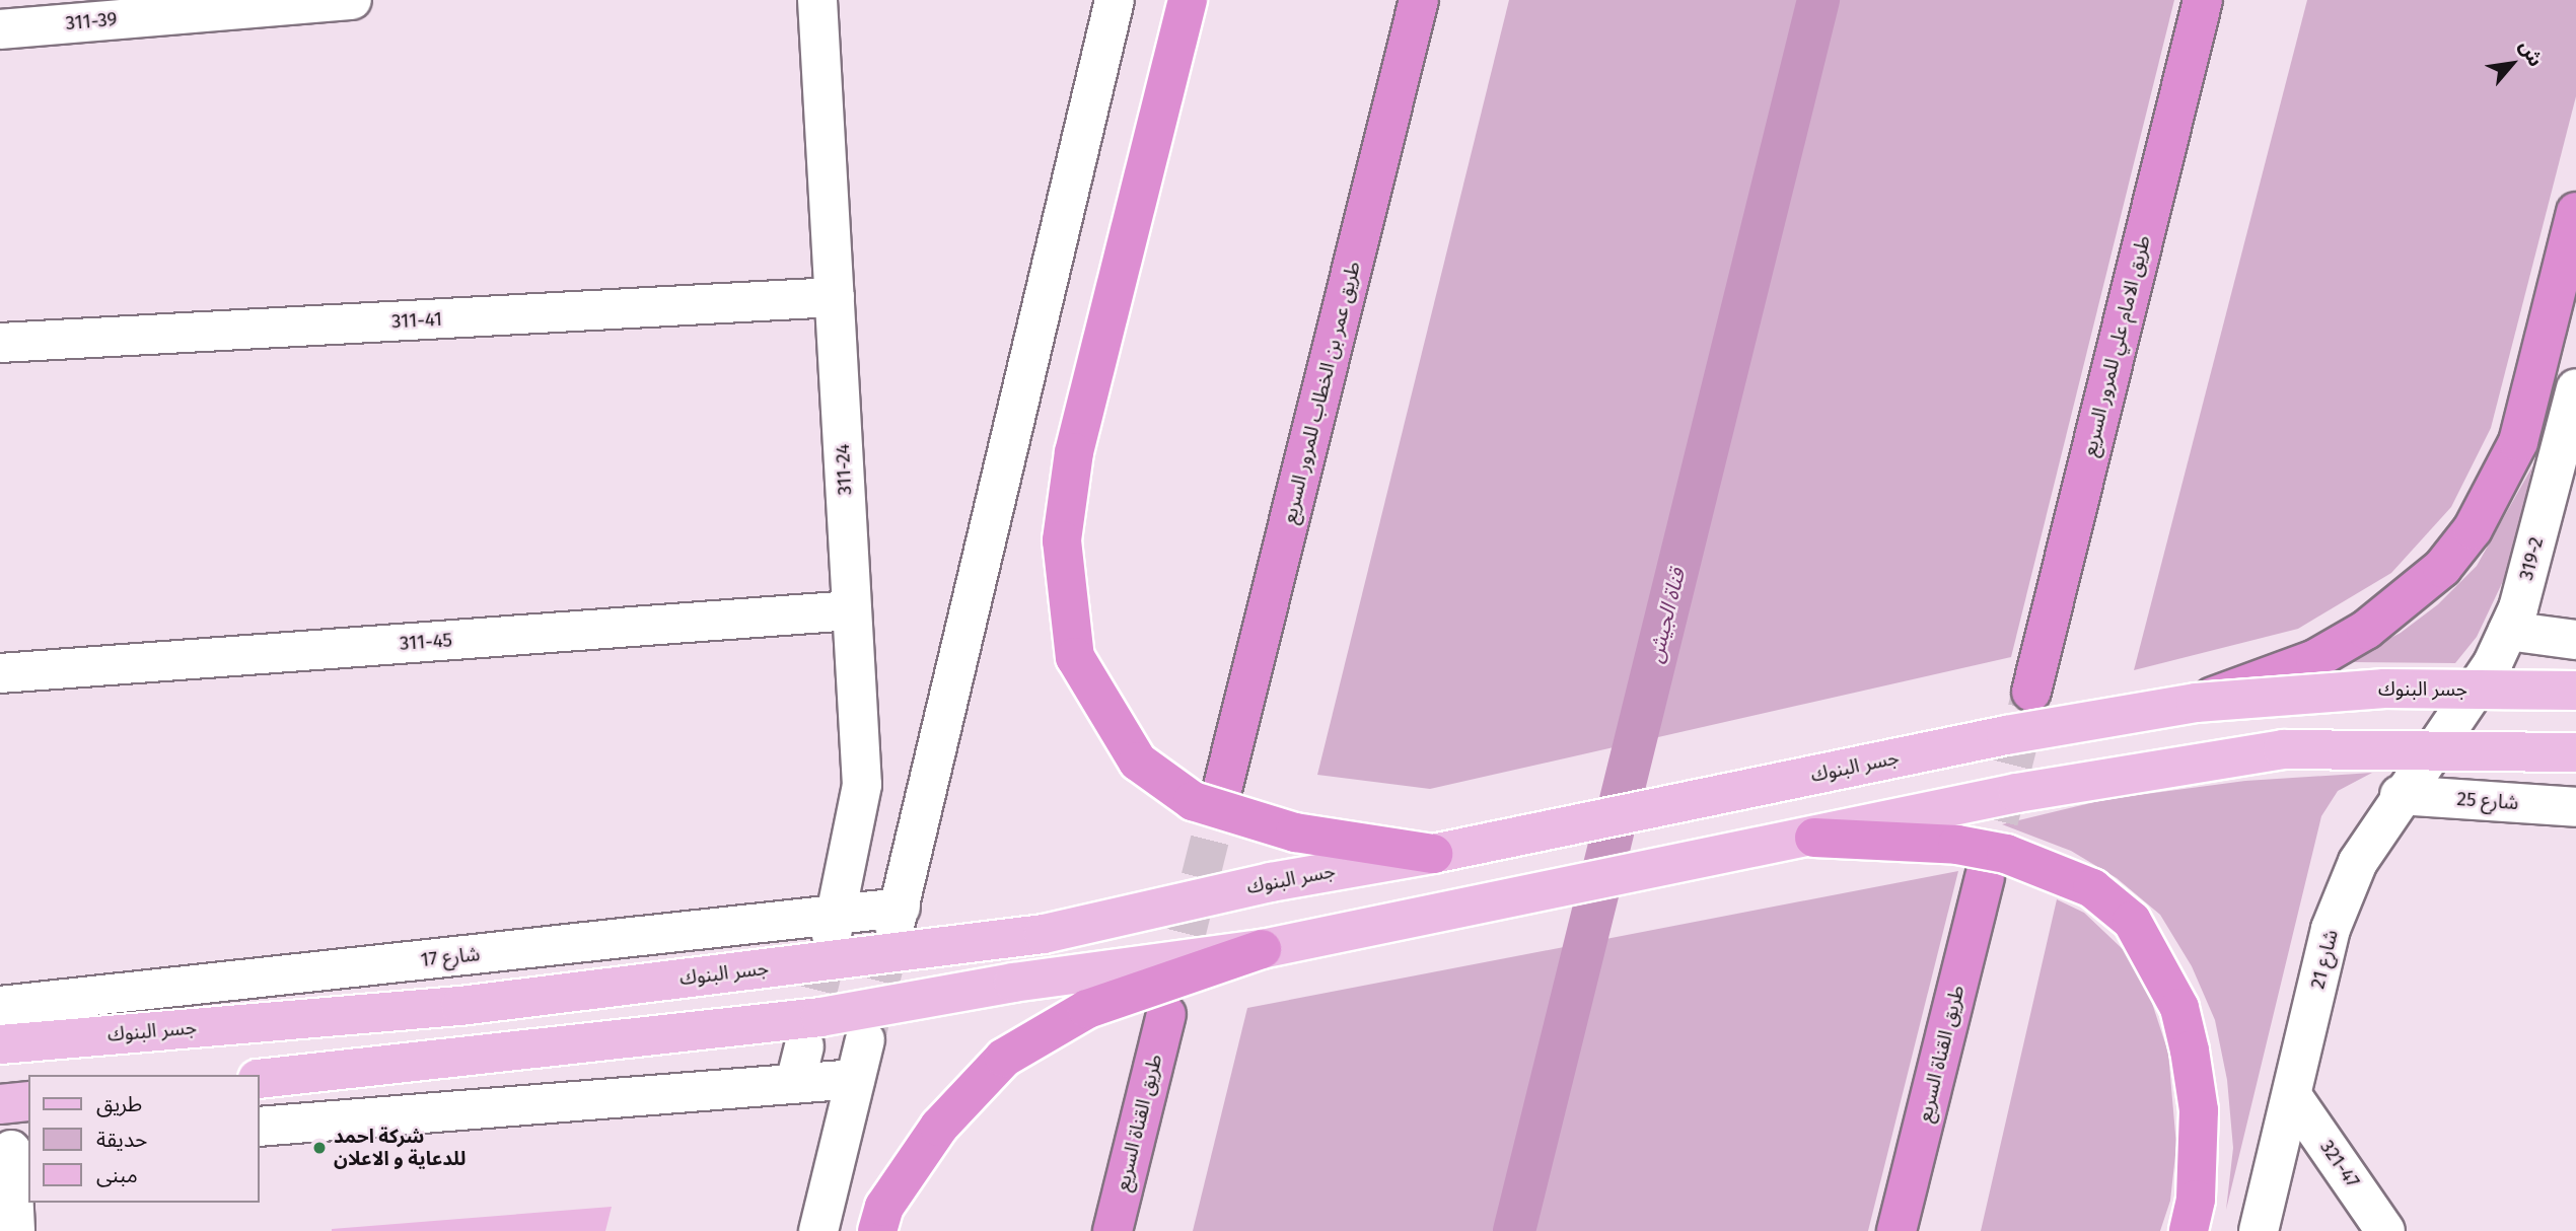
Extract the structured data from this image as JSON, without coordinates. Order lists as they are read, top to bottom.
{
  "streets": {
    "highway": ["طريق الامام علي للمرور السريع", "طريق عمر بن الخطاب للمرور السريع", "طريق القناة السريع"],
    "main road": ["جسر البنوك"],
    "street": [
      "311-39",
      "311-41",
      "311-24",
      "319-2",
      "311-45",
      "شارع 25",
      "شارع 17",
      "شارع 21",
      "321-47"
    ]
  },
  "crossings": [
    ["311-41", "311-24"],
    ["311-24", "311-45"],
    ["311-24", "شارع 17"],
    ["319-2", "شارع 21"],
    ["شارع 25", "شارع 21"],
    ["شارع 21", "321-47"]
  ],
  "water": ["قناة الجيش"],
  "places": ["شركة احمد للدعاية و الاعلان"],
  "legend": ["طريق", "حديقة", "مبنى"],
  "north": "top right"
}
